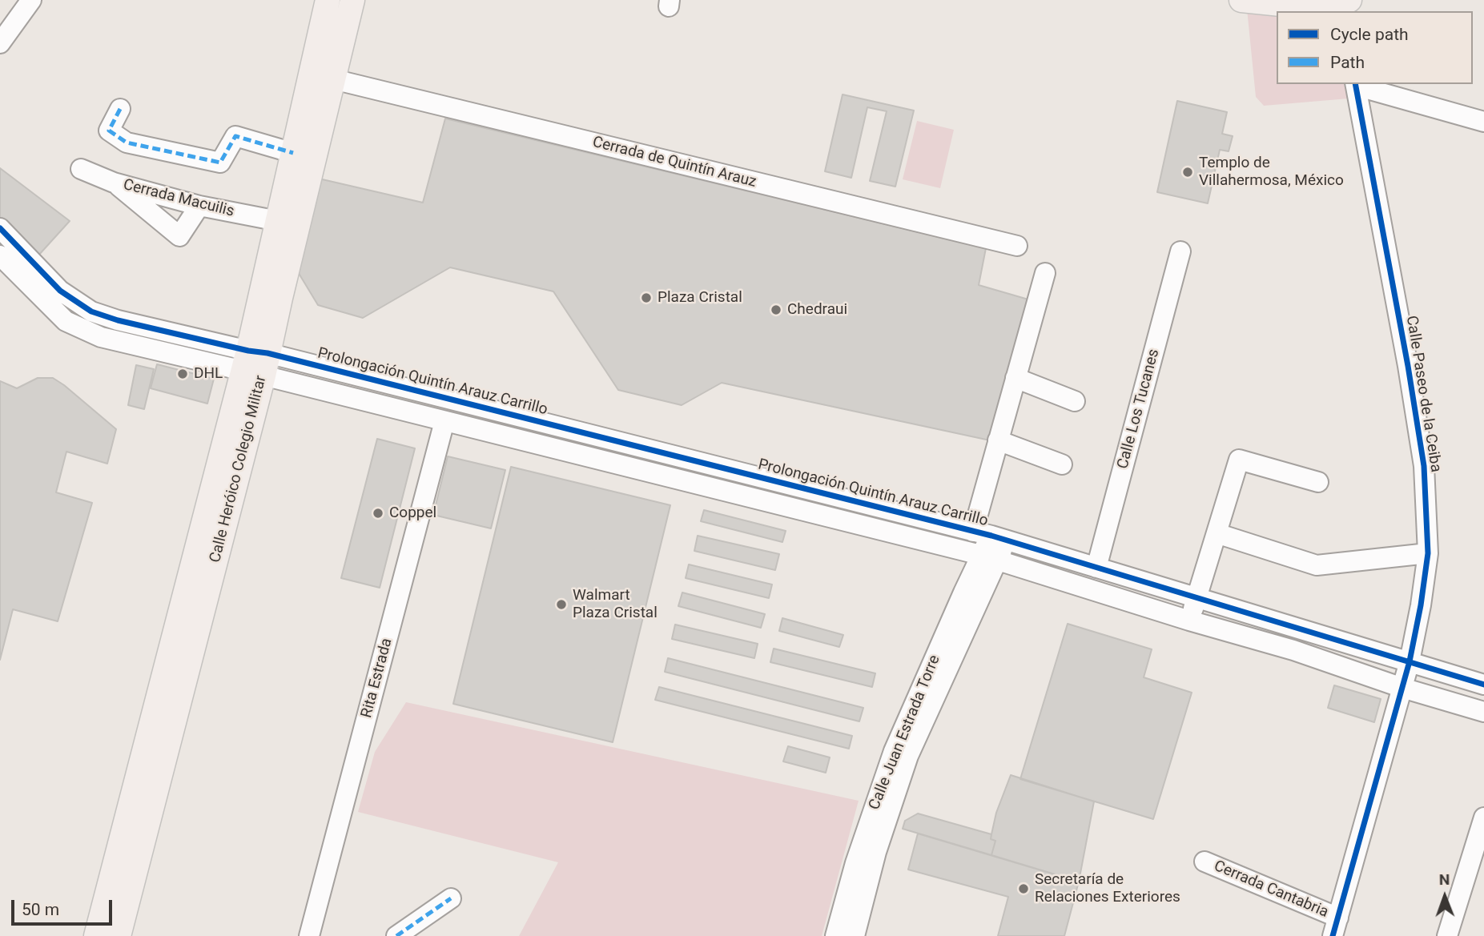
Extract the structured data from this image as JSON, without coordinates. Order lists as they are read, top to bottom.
{
  "streets": {
    "main road": ["Calle Heróico Colegio Militar"],
    "street": [
      "Cerrada de Quintín Arauz",
      "Cerrada Macuilis",
      "Prolongación Quintín Arauz Carrillo",
      "Calle Paseo de la Ceiba",
      "Calle Los Tucanes",
      "Rita Estrada",
      "Calle Juan Estrada Torre",
      "Cerrada Cantabria"
    ]
  },
  "crossings": [
    ["Cerrada de Quintín Arauz", "Calle Heróico Colegio Militar"],
    ["Cerrada Macuilis", "Calle Heróico Colegio Militar"],
    ["Prolongación Quintín Arauz Carrillo", "Calle Paseo de la Ceiba"],
    ["Prolongación Quintín Arauz Carrillo", "Calle Los Tucanes"],
    ["Prolongación Quintín Arauz Carrillo", "Calle Heróico Colegio Militar"],
    ["Prolongación Quintín Arauz Carrillo", "Calle Juan Estrada Torre"],
    ["Calle Paseo de la Ceiba", "Cerrada Cantabria"]
  ],
  "places": [
    "Templo de Villahermosa, México",
    "Plaza Cristal",
    "Chedraui",
    "DHL",
    "Coppel",
    "Walmart Plaza Cristal",
    "Secretaría de Relaciones Exteriores"
  ],
  "legend": ["Cycle path", "Path"],
  "scale_bar": "50 m",
  "north": "top"
}
